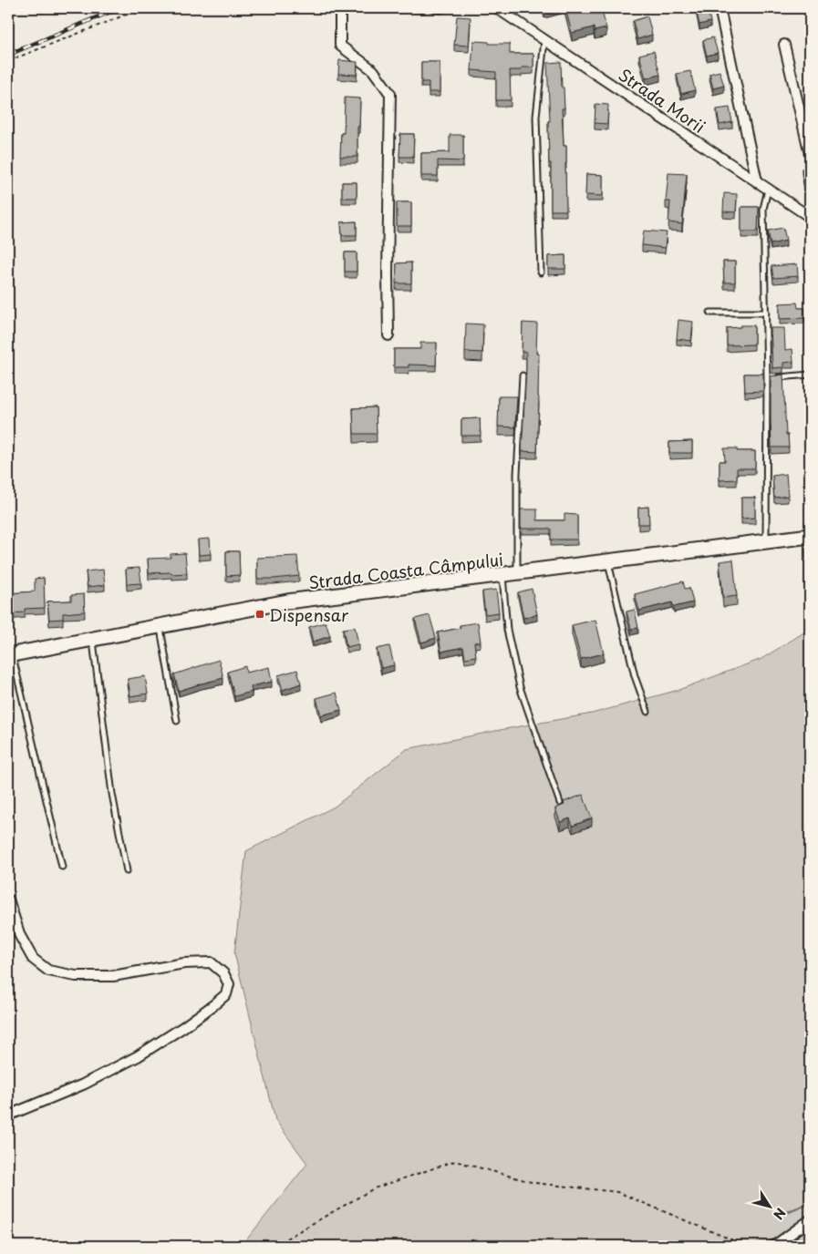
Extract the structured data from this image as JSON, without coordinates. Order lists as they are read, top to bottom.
{
  "streets": {
    "street": ["Strada Morii", "Strada Coasta Câmpului"]
  },
  "places": {
    "transit": ["Dispensar"]
  },
  "north": "bottom right"
}
